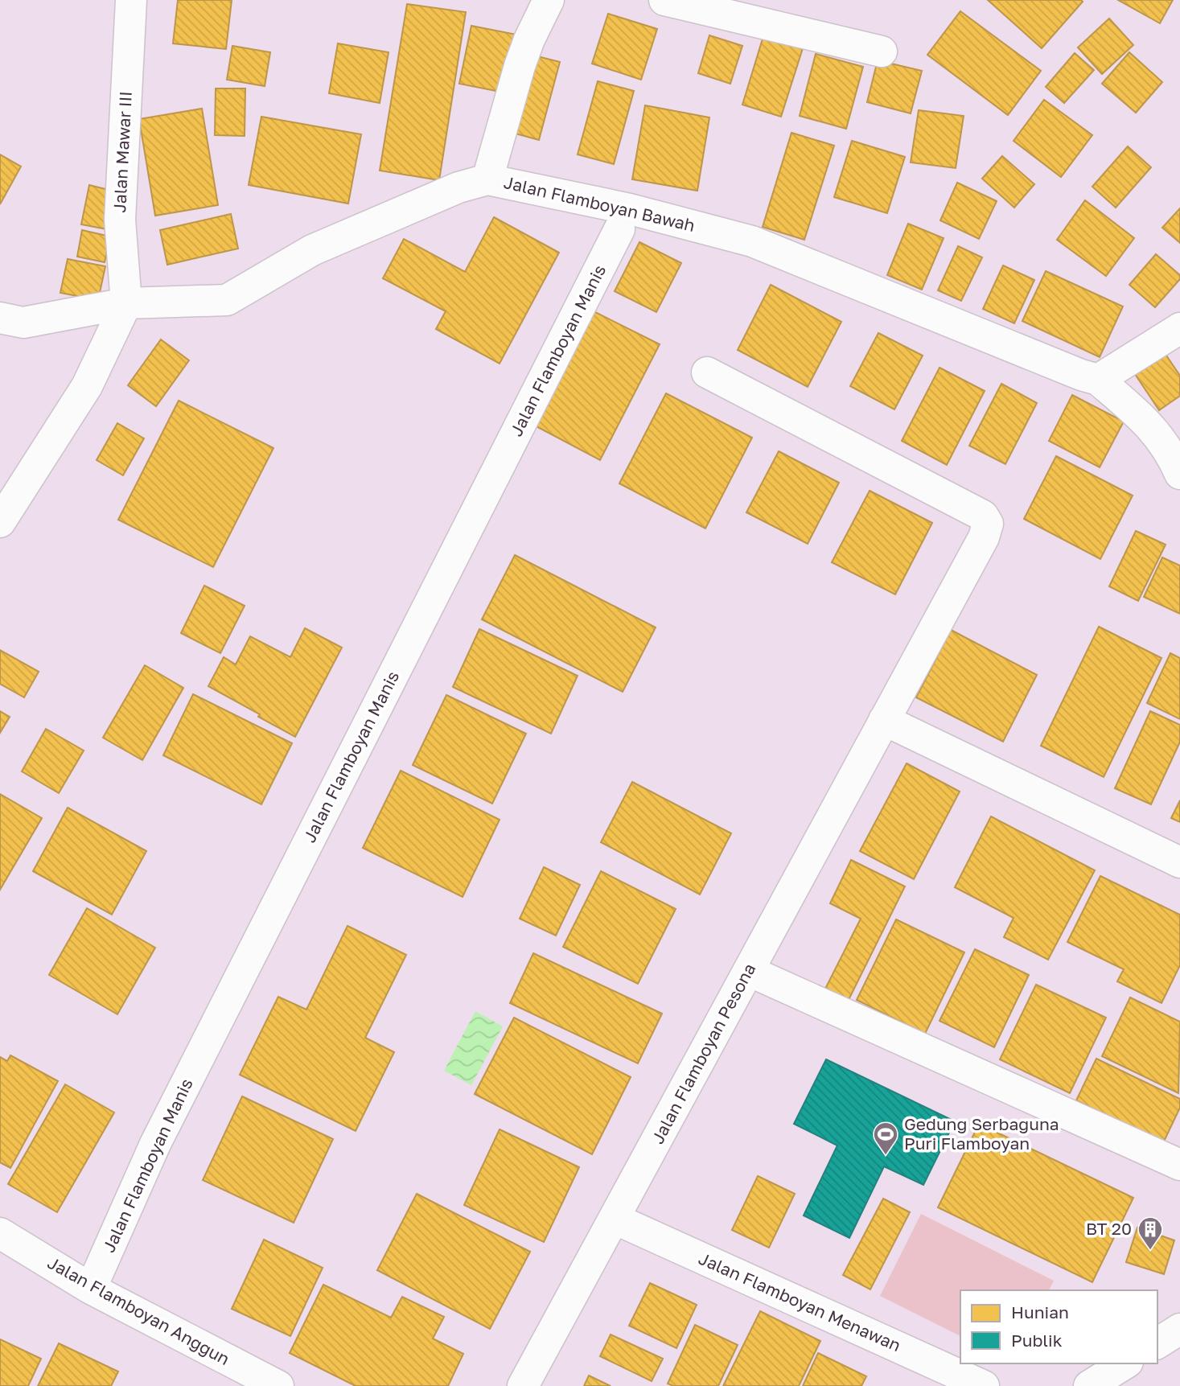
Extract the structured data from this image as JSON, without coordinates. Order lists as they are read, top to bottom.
{
  "streets": {
    "street": [
      "Jalan Mawar III",
      "Jalan Flamboyan Bawah",
      "Jalan Flamboyan Manis",
      "Jalan Flamboyan Pesona",
      "Jalan Flamboyan Menawan",
      "Jalan Flamboyan Anggun"
    ]
  },
  "crossings": [
    ["Jalan Mawar III", "Jalan Flamboyan Bawah"],
    ["Jalan Flamboyan Manis", "Jalan Flamboyan Anggun"],
    ["Jalan Flamboyan Pesona", "Jalan Flamboyan Menawan"]
  ],
  "places": {
    "sports": ["Gedung Serbaguna Puri Flamboyan"],
    "building": ["BT 20"]
  },
  "legend": ["Hunian", "Publik"]
}
